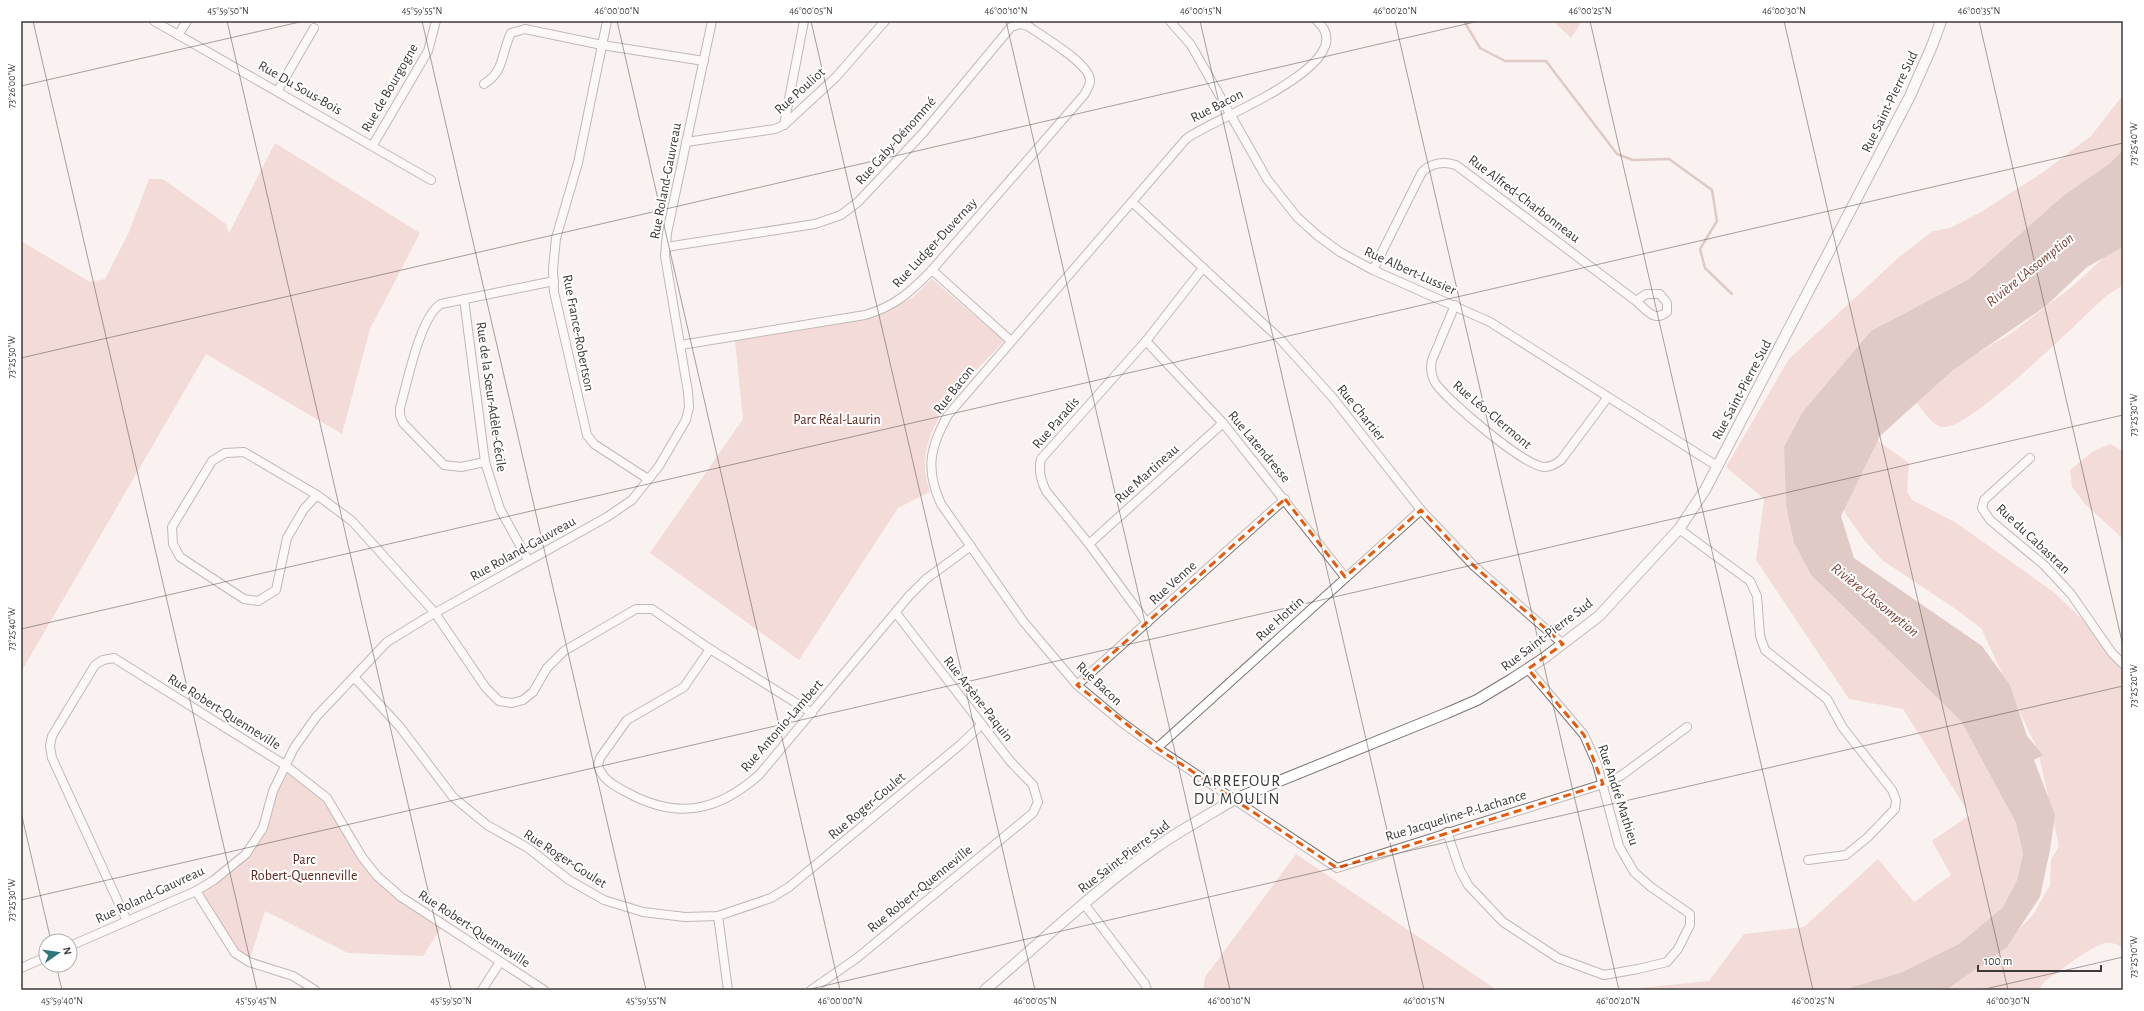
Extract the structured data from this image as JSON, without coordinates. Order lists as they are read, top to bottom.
{
  "streets": {
    "street": [
      "Rue Du Sous-Bois",
      "Rue de Bourgogne",
      "Rue Pouliot",
      "Rue Saint-Pierre Sud",
      "Rue Bacon",
      "Rue Gaby-Dénommé",
      "Rue Roland-Gauvreau",
      "Rue Alfred-Charbonneau",
      "Rue Ludger-Duvernay",
      "Rue Albert-Lussier",
      "Rue France-Robertson",
      "Rue de la Sœur-Adèle-Cécile",
      "Rue Chartier",
      "Rue Léo-Clermont",
      "Rue Paradis",
      "Rue Latendresse",
      "Rue Martineau",
      "Rue du Cabastran",
      "Rue Venne",
      "Rue Hottin",
      "Rue Arsène-Paquin",
      "Rue Robert-Quenneville",
      "Rue Antonio-Lambert",
      "Rue André Mathieu",
      "Rue Roger-Goulet",
      "Rue Jacqueline-P.-Lachance"
    ]
  },
  "crossings": [
    ["Rue Du Sous-Bois", "Rue de Bourgogne"],
    ["Rue Pouliot", "Rue Roland-Gauvreau"],
    ["Rue Saint-Pierre Sud", "Rue Bacon"],
    ["Rue Saint-Pierre Sud", "Rue Albert-Lussier"],
    ["Rue Saint-Pierre Sud", "Rue Chartier"],
    ["Rue Saint-Pierre Sud", "Rue André Mathieu"],
    ["Rue Saint-Pierre Sud", "Rue Jacqueline-P.-Lachance"],
    ["Rue Bacon", "Rue Albert-Lussier"],
    ["Rue Bacon", "Rue Chartier"],
    ["Rue Bacon", "Rue Venne"],
    ["Rue Bacon", "Rue Hottin"],
    ["Rue Bacon", "Rue Antonio-Lambert"],
    ["Rue Bacon", "Rue Jacqueline-P.-Lachance"],
    ["Rue Gaby-Dénommé", "Rue Roland-Gauvreau"],
    ["Rue Gaby-Dénommé", "Rue Ludger-Duvernay"],
    ["Rue Roland-Gauvreau", "Rue Ludger-Duvernay"],
    ["Rue Roland-Gauvreau", "Rue France-Robertson"],
    ["Rue Roland-Gauvreau", "Rue de la Sœur-Adèle-Cécile"],
    ["Rue Roland-Gauvreau", "Rue Robert-Quenneville"],
    ["Rue Roland-Gauvreau", "Rue Roger-Goulet"],
    ["Rue Alfred-Charbonneau", "Rue Albert-Lussier"],
    ["Rue Albert-Lussier", "Rue Léo-Clermont"],
    ["Rue Chartier", "Rue Paradis"],
    ["Rue Chartier", "Rue Hottin"],
    ["Rue Paradis", "Rue Latendresse"],
    ["Rue Paradis", "Rue Martineau"],
    ["Rue Paradis", "Rue Venne"],
    ["Rue Latendresse", "Rue Martineau"],
    ["Rue Latendresse", "Rue Venne"],
    ["Rue Latendresse", "Rue Hottin"],
    ["Rue Arsène-Paquin", "Rue Robert-Quenneville"],
    ["Rue Arsène-Paquin", "Rue Antonio-Lambert"],
    ["Rue Arsène-Paquin", "Rue Roger-Goulet"],
    ["Rue André Mathieu", "Rue Jacqueline-P.-Lachance"]
  ],
  "districts": ["CARREFOUR DU MOULIN"],
  "water": ["Rivière L'Assomption"],
  "parks": ["Parc Réal-Laurin", "Parc Robert-Quenneville"],
  "scale_bar": "100 m",
  "north": "right",
  "coordinates": [
    "45°59'50\"N",
    "45°59'55\"N",
    "46°00'00\"N",
    "46°00'05\"N",
    "46°00'10\"N",
    "46°00'15\"N",
    "46°00'20\"N",
    "46°00'25\"N",
    "46°00'30\"N",
    "46°00'35\"N",
    "73°26'00\"W",
    "73°25'40\"W",
    "73°25'50\"W",
    "73°25'30\"W",
    "73°25'20\"W",
    "73°25'10\"W",
    "45°59'40\"N",
    "45°59'45\"N"
  ]
}
